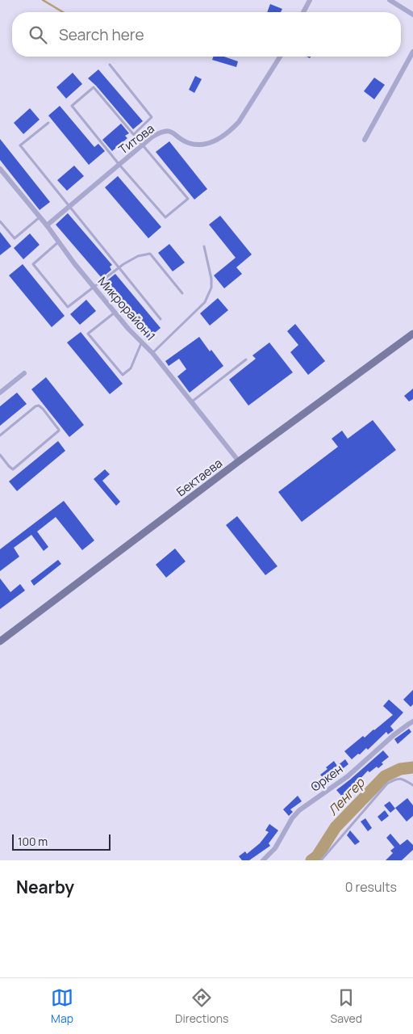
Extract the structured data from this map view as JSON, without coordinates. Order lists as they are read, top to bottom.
{
  "streets": {
    "street": [
      "Титова",
      "Микрорайон 1",
      "Бектаева",
      "Оркен"
    ]
  },
  "crossings": [
    ["Титова", "Микрорайон 1"],
    ["Микрорайон 1", "Бектаева"]
  ],
  "water": ["Ленгер"],
  "scale_bar": "100 m",
  "page": {
    "search": "Search here",
    "scale": "100 m",
    "heading": ["Nearby", "0 results"],
    "nav": ["Map", "Directions", "Saved"]
  }
}
